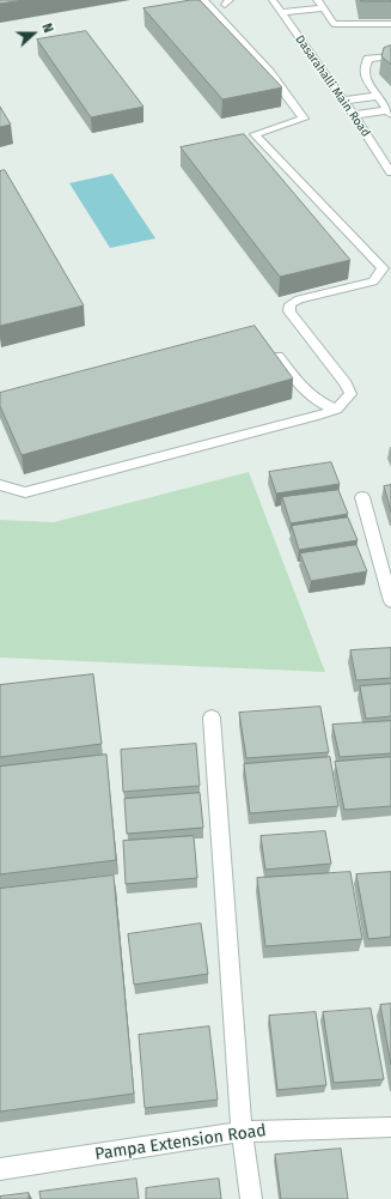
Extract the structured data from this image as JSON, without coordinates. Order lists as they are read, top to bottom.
{
  "streets": {
    "street": ["Dasarahalli Main Road", "Pampa Extension Road"]
  },
  "north": "right"
}
